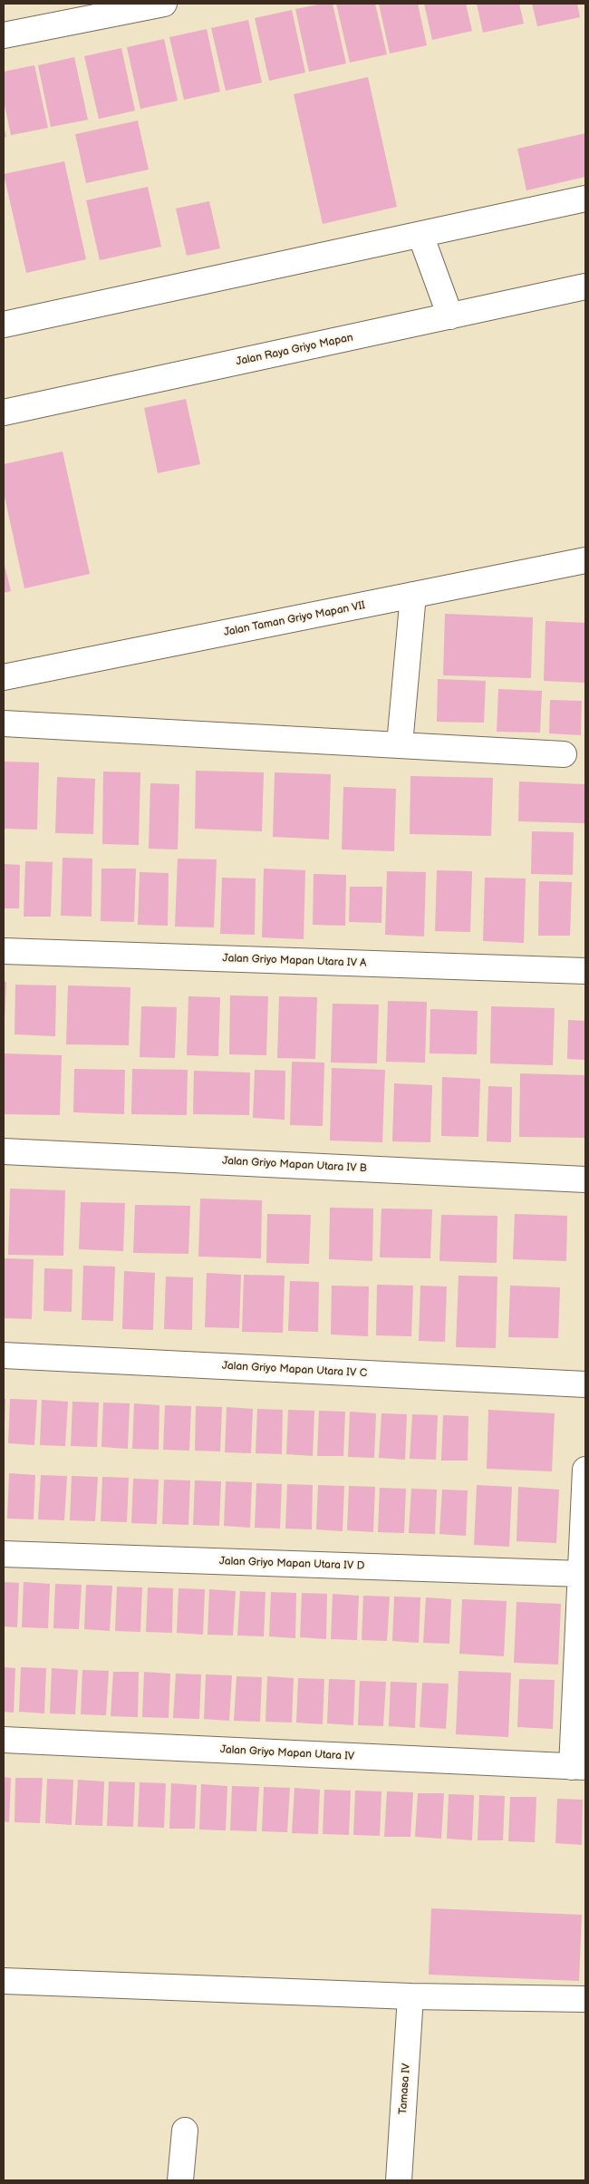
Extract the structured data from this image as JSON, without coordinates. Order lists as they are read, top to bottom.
{
  "streets": {
    "street": [
      "Jalan Raya Griyo Mapan",
      "Jalan Taman Griyo Mapan VII",
      "Jalan Griyo Mapan Utara IV A",
      "Jalan Griyo Mapan Utara IV B",
      "Jalan Griyo Mapan Utara IV C",
      "Jalan Griyo Mapan Utara IV D",
      "Jalan Griyo Mapan Utara IV",
      "Tamasa IV"
    ]
  },
  "crossings": [
    ["Jalan Griyo Mapan Utara IV D", "Jalan Griyo Mapan Utara IV"]
  ]
}
